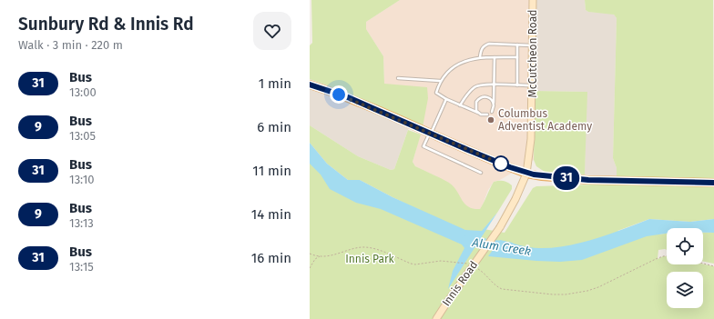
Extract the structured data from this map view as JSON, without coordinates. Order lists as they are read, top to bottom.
{
  "streets": {
    "main road": ["McCutcheon Road", "Innis Road"]
  },
  "crossings": [
    ["McCutcheon Road", "Innis Road"]
  ],
  "water": ["Alum Creek"],
  "parks": ["Innis Park"],
  "places": ["Columbus Adventist Academy"],
  "lines": ["bus line 31"],
  "page": {
    "heading": ["Sunbury Rd & Innis Rd", "Walk · 3 min · 220 m"],
    "on_map": "31",
    "list": [
      {
        "mark": "31",
        "name": "Bus",
        "note": "13:00",
        "value": "1 min"
      },
      {
        "mark": "9",
        "name": "Bus",
        "note": "13:05",
        "value": "6 min"
      },
      {
        "mark": "31",
        "name": "Bus",
        "note": "13:10",
        "value": "11 min"
      },
      {
        "mark": "9",
        "name": "Bus",
        "note": "13:13",
        "value": "14 min"
      },
      {
        "mark": "31",
        "name": "Bus",
        "note": "13:15",
        "value": "16 min"
      }
    ]
  }
}
